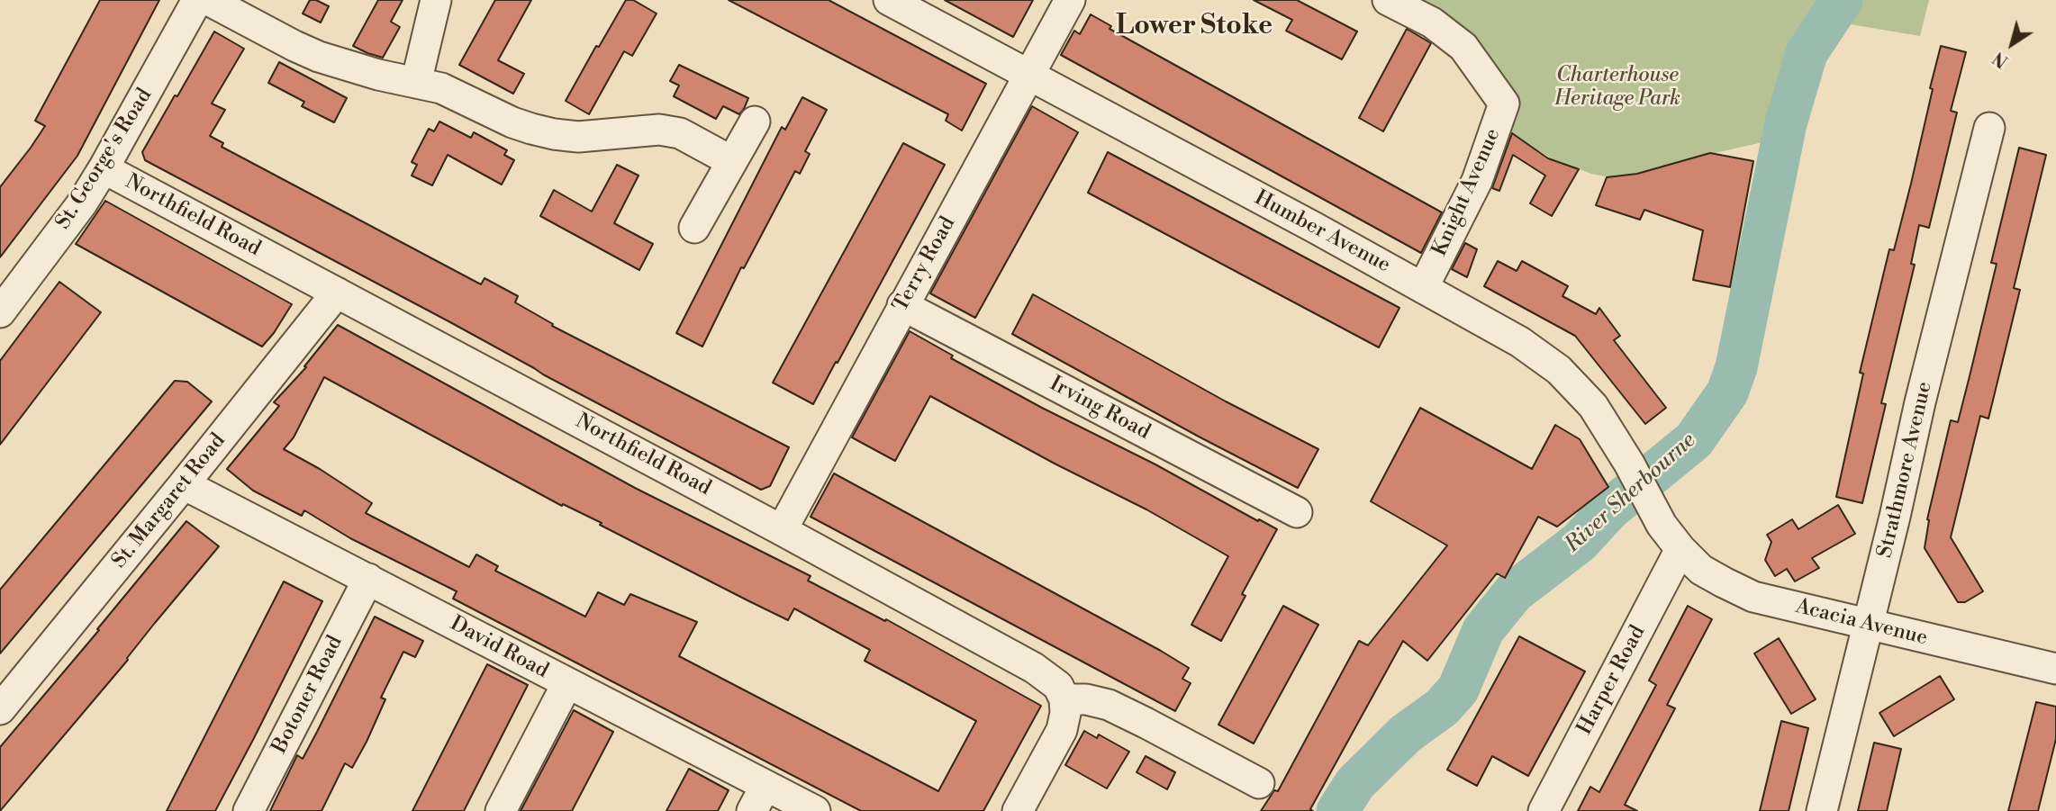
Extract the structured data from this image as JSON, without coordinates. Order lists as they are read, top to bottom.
{
  "streets": {
    "street": [
      "St. George's Road",
      "Knight Avenue",
      "Northfield Road",
      "Humber Avenue",
      "Terry Road",
      "Irving Road",
      "Strathmore Avenue",
      "St. Margaret Road",
      "Acacia Avenue",
      "David Road",
      "Harper Road",
      "Botoner Road"
    ]
  },
  "crossings": [
    ["St. George's Road", "Northfield Road"],
    ["Knight Avenue", "Humber Avenue"],
    ["Northfield Road", "Terry Road"],
    ["Northfield Road", "St. Margaret Road"],
    ["Humber Avenue", "Terry Road"],
    ["Humber Avenue", "Acacia Avenue"],
    ["Humber Avenue", "Harper Road"],
    ["Terry Road", "Irving Road"],
    ["Strathmore Avenue", "Acacia Avenue"],
    ["St. Margaret Road", "David Road"],
    ["Acacia Avenue", "Harper Road"],
    ["David Road", "Botoner Road"]
  ],
  "districts": ["Lower Stoke"],
  "water": ["River Sherbourne"],
  "parks": ["Charterhouse Heritage Park"],
  "north": "bottom left"
}
